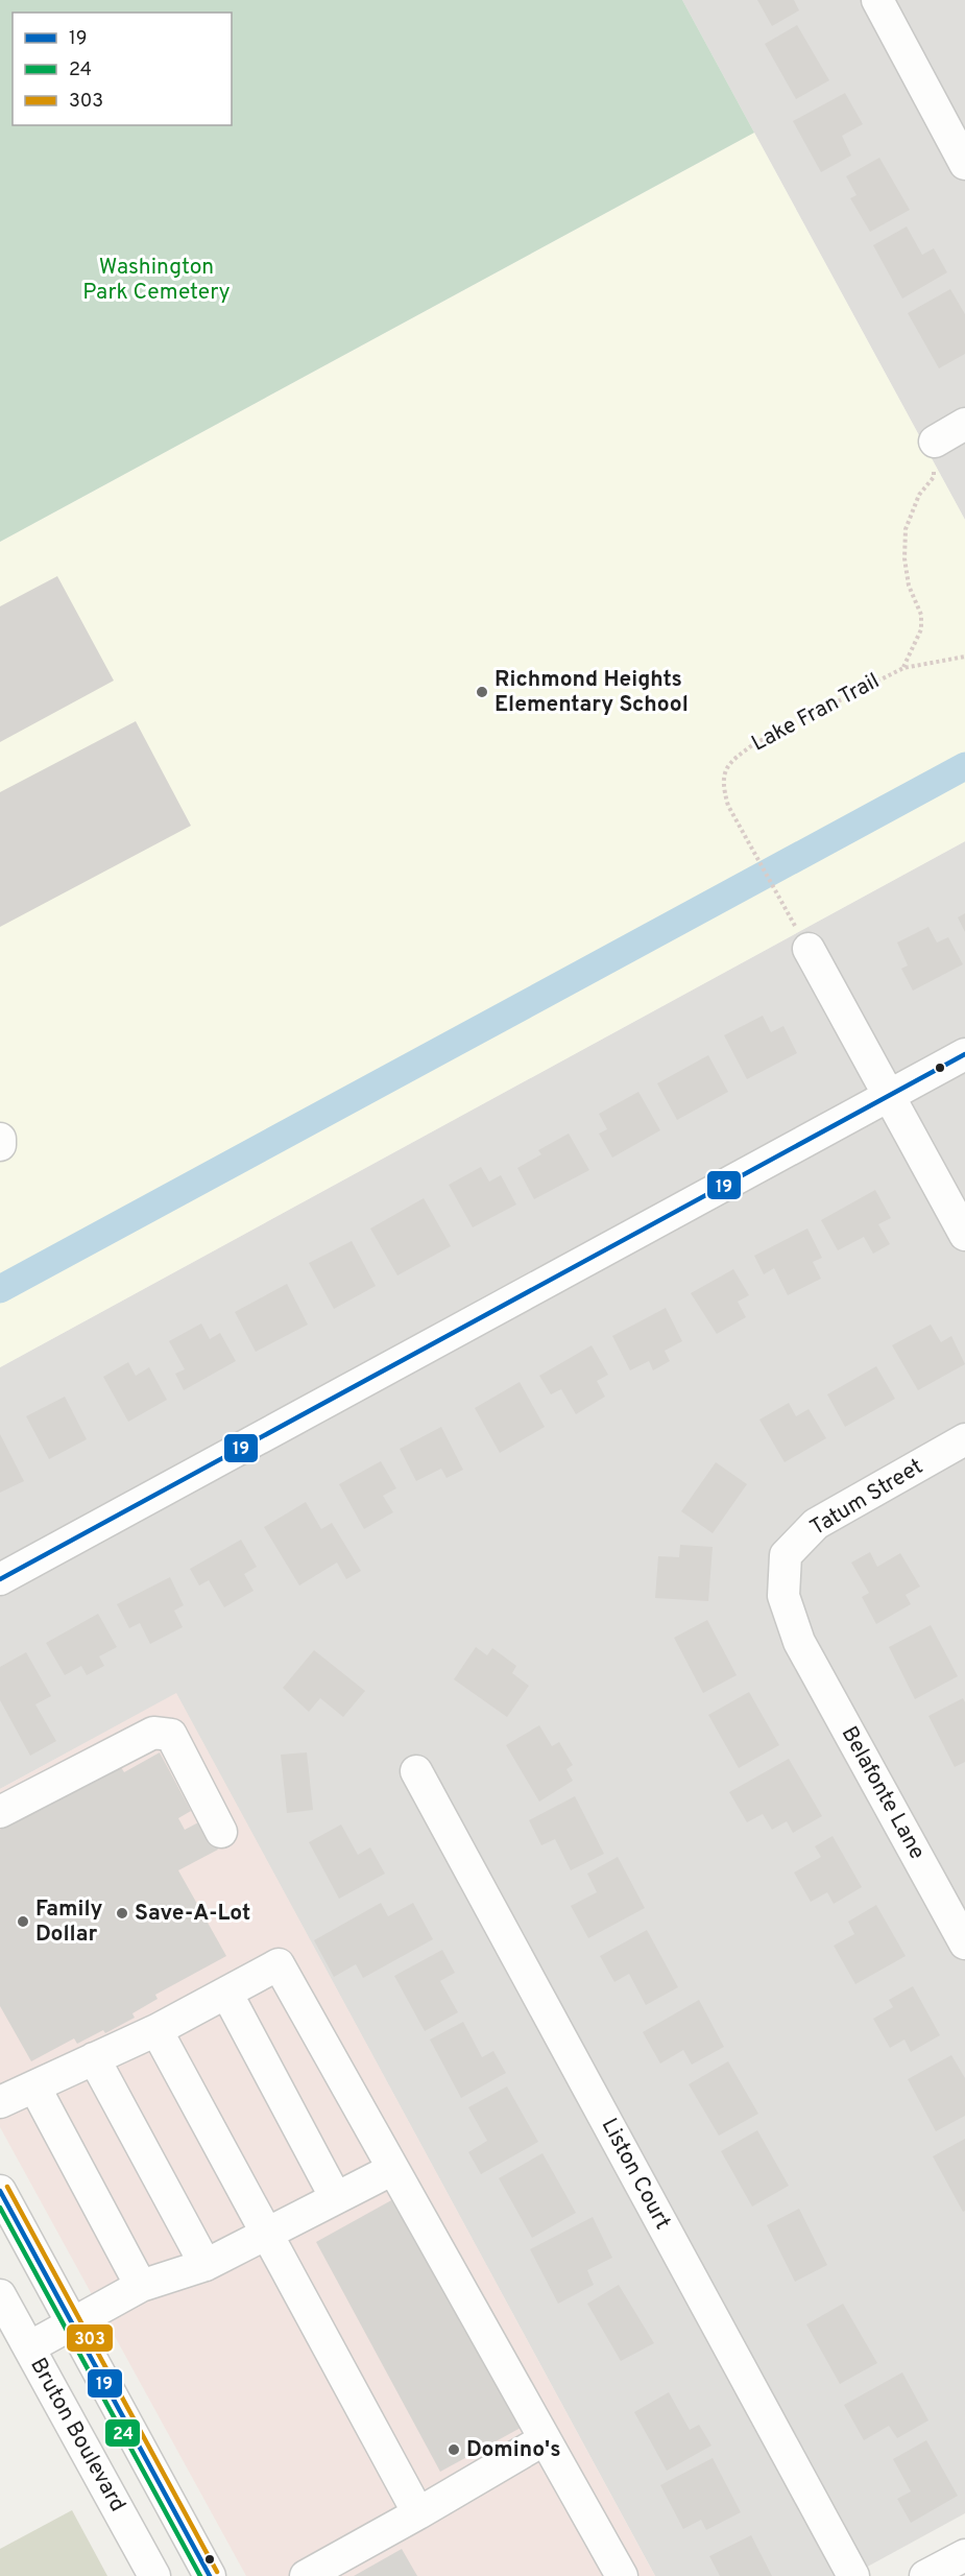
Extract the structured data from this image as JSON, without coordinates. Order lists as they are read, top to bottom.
{
  "streets": {
    "street": [
      "Tatum Street",
      "Belafonte Lane",
      "Liston Court",
      "Bruton Boulevard"
    ],
    "path": ["Lake Fran Trail"]
  },
  "crossings": [
    ["Tatum Street", "Belafonte Lane"]
  ],
  "parks": ["Washington Park Cemetery"],
  "places": [
    "Richmond Heights Elementary School",
    "Save-A-Lot",
    "Family Dollar",
    "Domino's"
  ],
  "lines": ["transit line 19", "transit line 303", "transit line 24"],
  "legend": ["19", "24", "303"]
}
